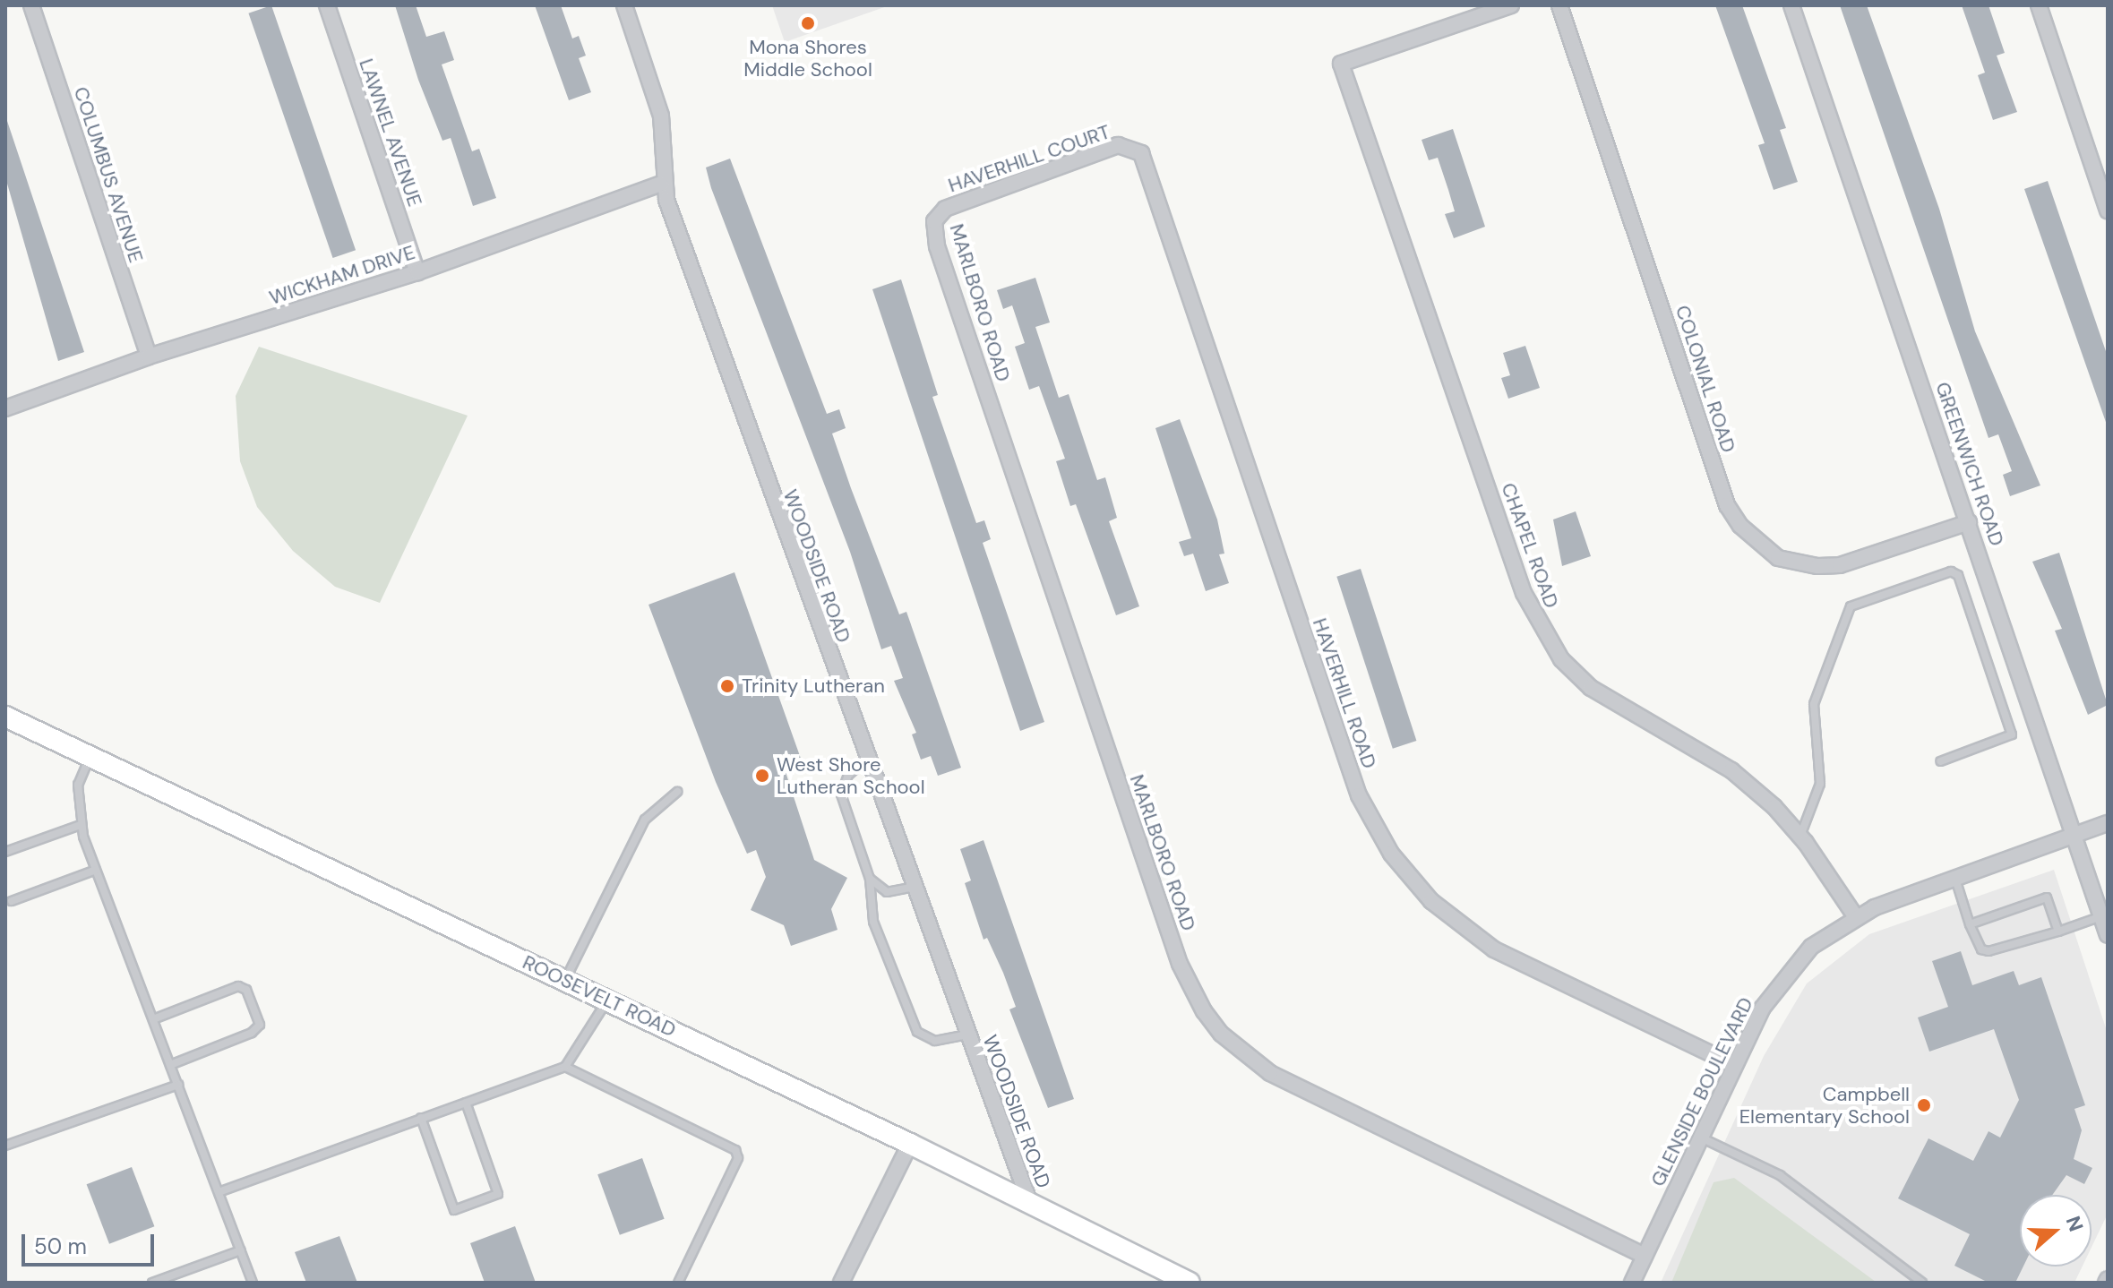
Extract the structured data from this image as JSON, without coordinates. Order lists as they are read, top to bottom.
{
  "streets": {
    "street": [
      "LAWNEL AVENUE",
      "HAVERHILL COURT",
      "COLUMBUS AVENUE",
      "WICKHAM DRIVE",
      "MARLBORO ROAD",
      "COLONIAL ROAD",
      "GREENWICH ROAD",
      "CHAPEL ROAD",
      "WOODSIDE ROAD",
      "HAVERHILL ROAD",
      "ROOSEVELT ROAD",
      "GLENSIDE BOULEVARD"
    ]
  },
  "crossings": [
    ["LAWNEL AVENUE", "WICKHAM DRIVE"],
    ["HAVERHILL COURT", "MARLBORO ROAD"],
    ["HAVERHILL COURT", "HAVERHILL ROAD"],
    ["COLUMBUS AVENUE", "WICKHAM DRIVE"],
    ["WICKHAM DRIVE", "WOODSIDE ROAD"],
    ["MARLBORO ROAD", "GLENSIDE BOULEVARD"],
    ["COLONIAL ROAD", "GREENWICH ROAD"],
    ["GREENWICH ROAD", "GLENSIDE BOULEVARD"],
    ["CHAPEL ROAD", "GLENSIDE BOULEVARD"],
    ["WOODSIDE ROAD", "ROOSEVELT ROAD"],
    ["HAVERHILL ROAD", "GLENSIDE BOULEVARD"]
  ],
  "places": [
    "Mona Shores Middle School",
    "Trinity Lutheran",
    "West Shore Lutheran School",
    "Campbell Elementary School"
  ],
  "scale_bar": "50 m",
  "north": "right"
}
